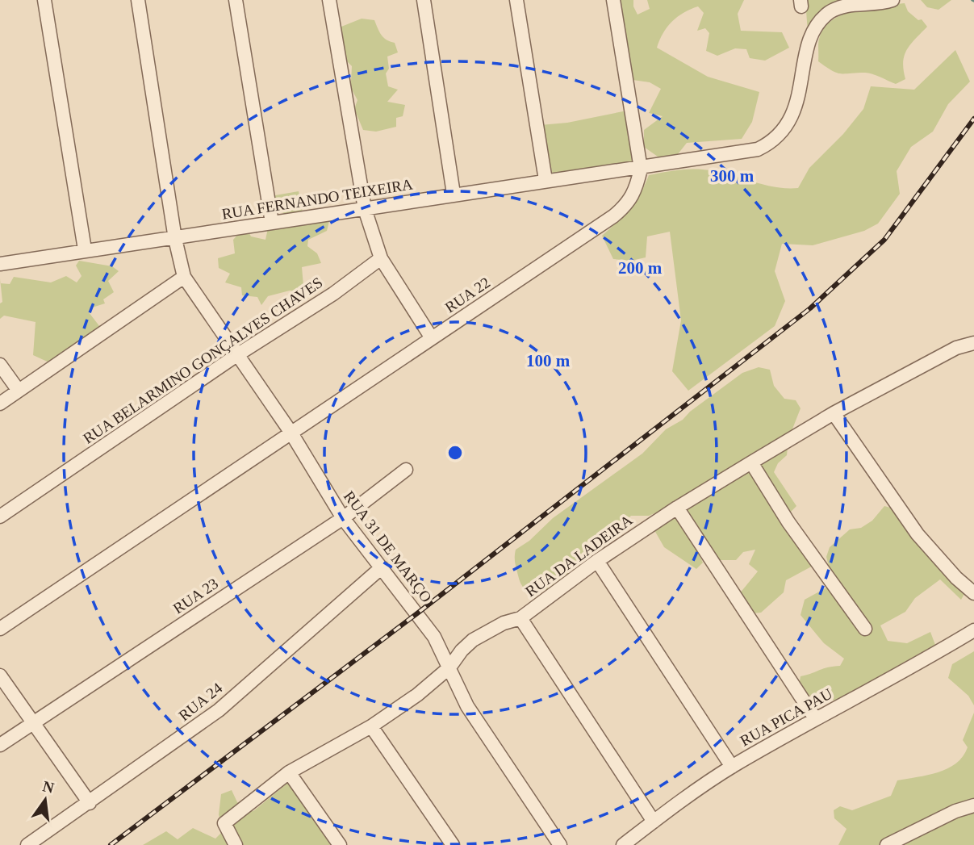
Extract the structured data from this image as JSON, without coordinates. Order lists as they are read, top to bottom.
{
  "streets": {
    "street": [
      "RUA FERNANDO TEIXEIRA",
      "RUA 22",
      "RUA BELARMINO GONÇALVES CHAVES",
      "RUA 31 DE MARÇO",
      "RUA DA LADEIRA",
      "RUA 23",
      "RUA 24",
      "RUA PICA PAU"
    ]
  },
  "crossings": [
    ["RUA FERNANDO TEIXEIRA", "RUA 22"],
    ["RUA FERNANDO TEIXEIRA", "RUA 31 DE MARÇO"],
    ["RUA 22", "RUA 31 DE MARÇO"],
    ["RUA BELARMINO GONÇALVES CHAVES", "RUA 31 DE MARÇO"],
    ["RUA 31 DE MARÇO", "RUA DA LADEIRA"],
    ["RUA 31 DE MARÇO", "RUA 23"],
    ["RUA 31 DE MARÇO", "RUA 24"]
  ],
  "north": "top",
  "rings": ["300 m", "200 m", "100 m"]
}
